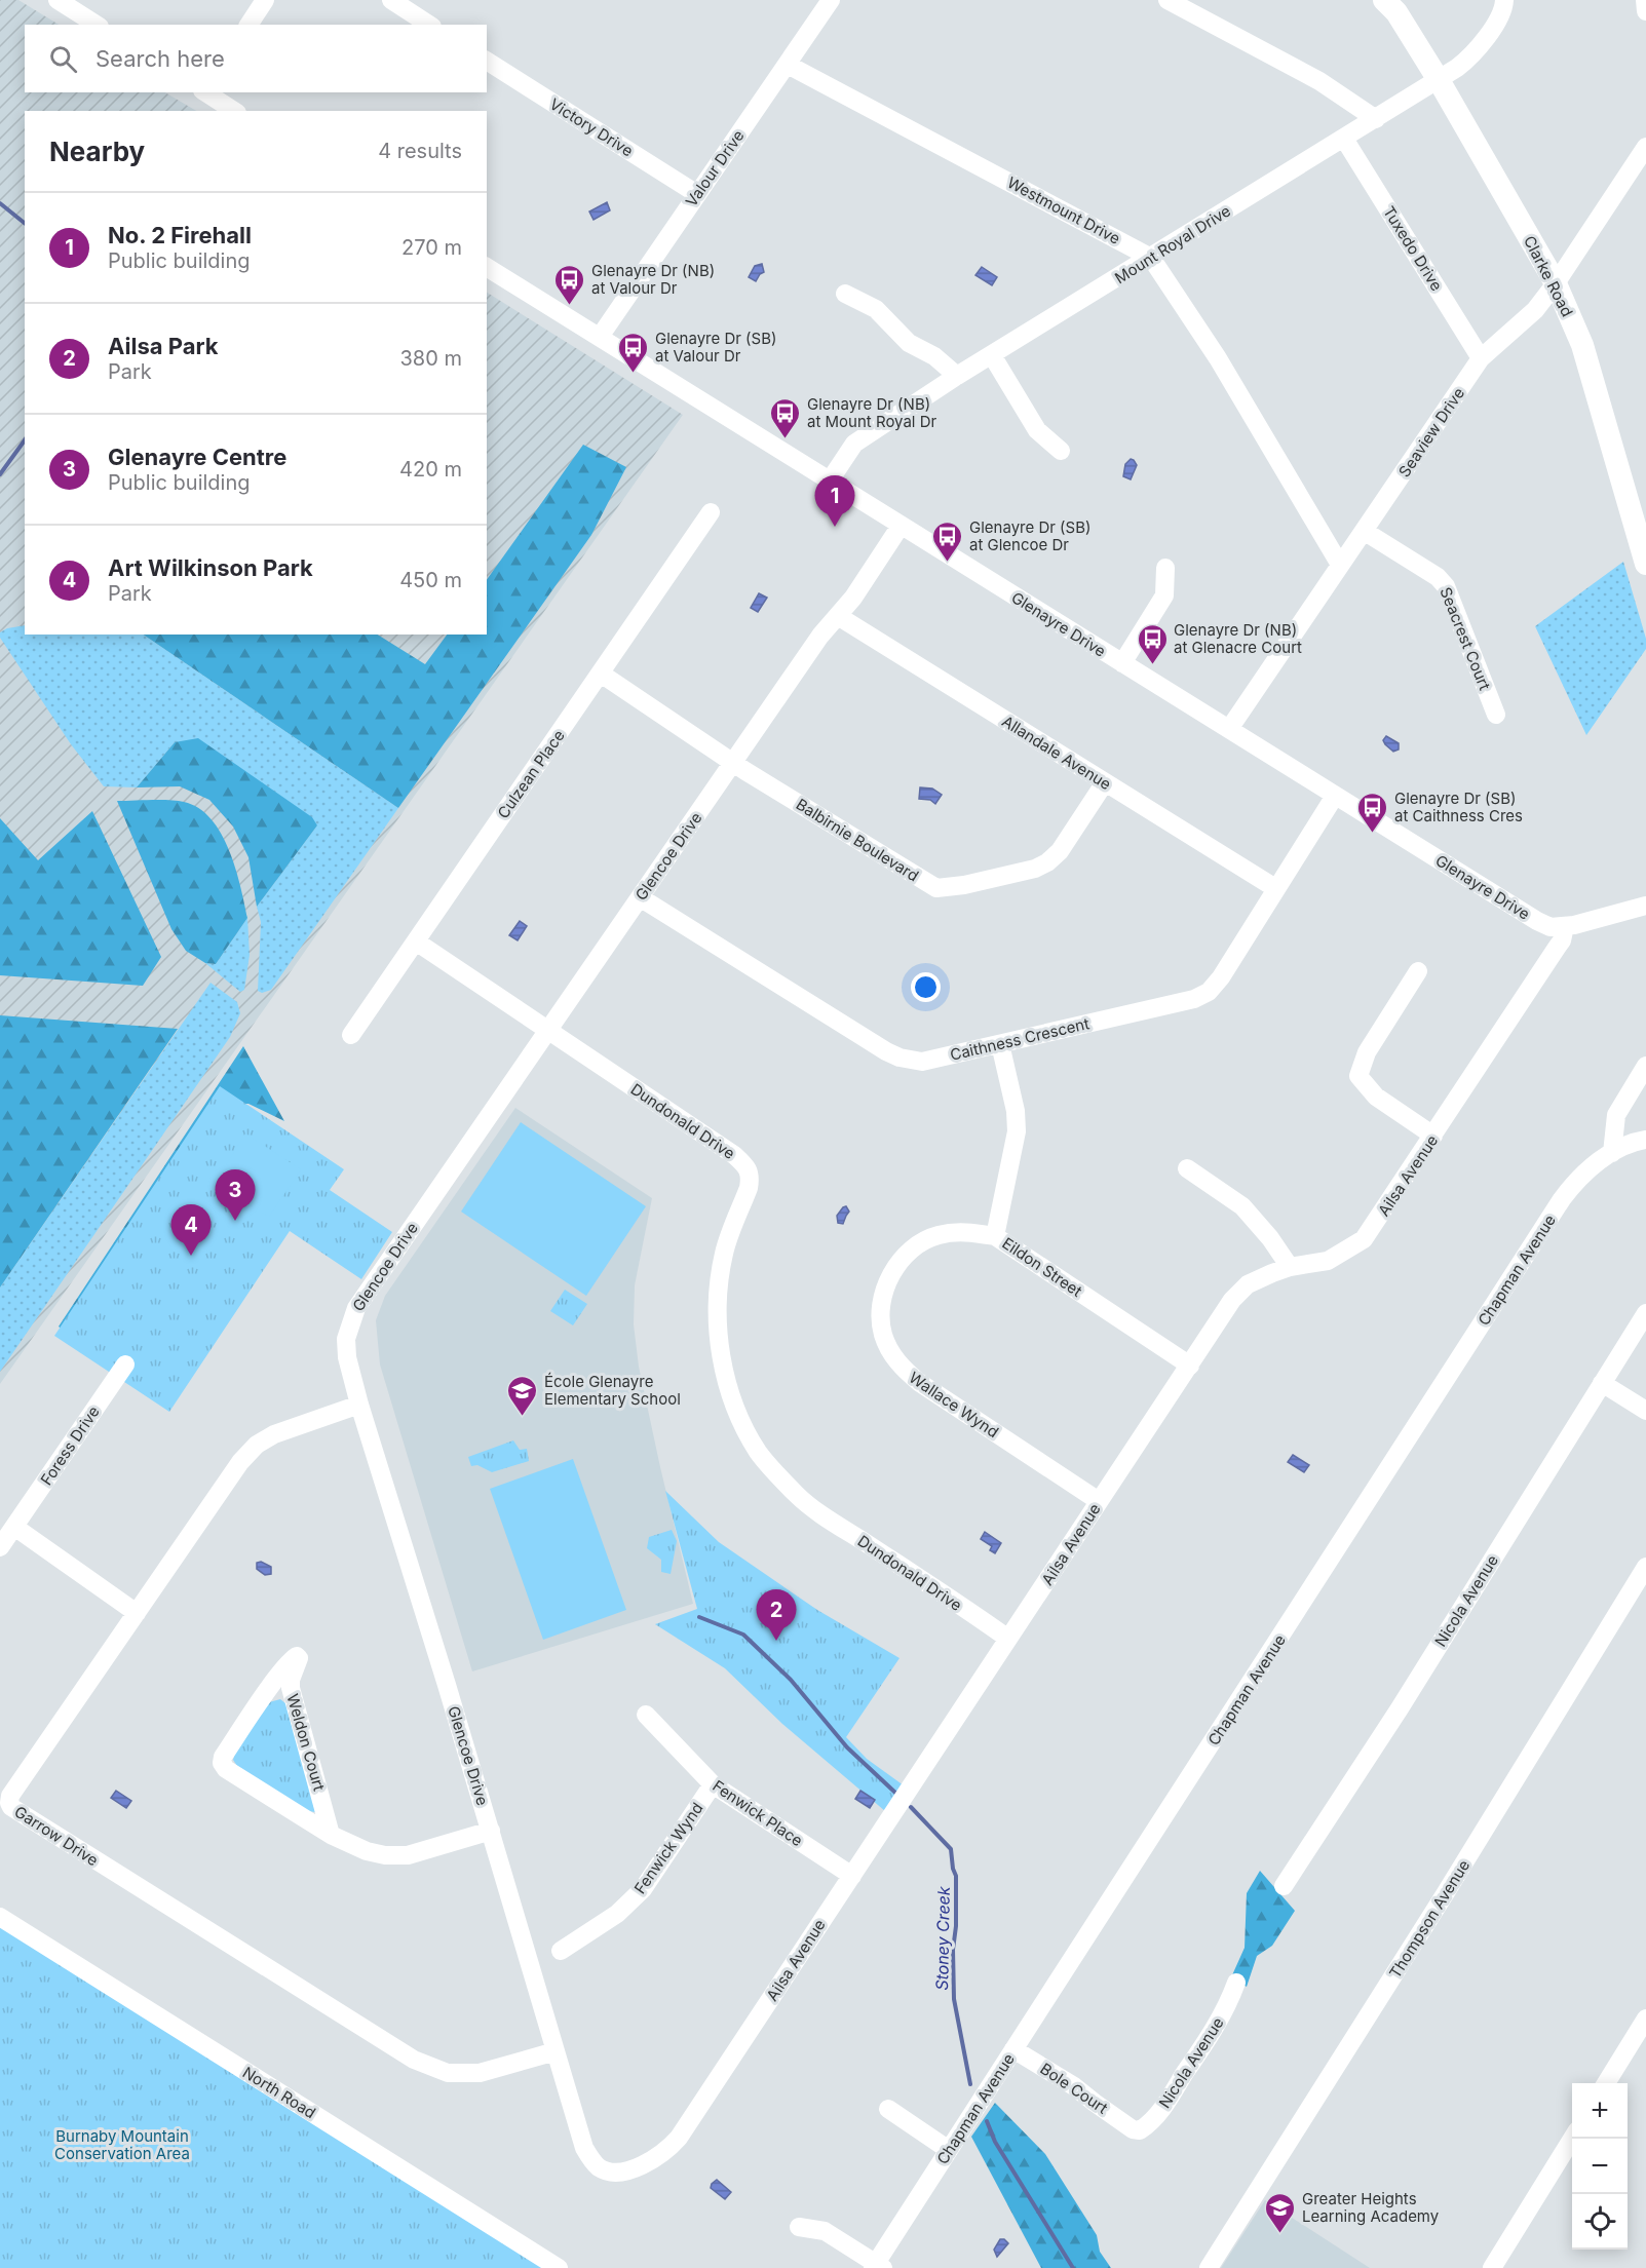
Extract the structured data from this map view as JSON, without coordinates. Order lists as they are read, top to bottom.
{
  "streets": {
    "main road": ["Clarke Road"],
    "street": [
      "Victory Drive",
      "Valour Drive",
      "Westmount Drive",
      "Mount Royal Drive",
      "Tuxedo Drive",
      "Seaview Drive",
      "Glenayre Drive",
      "Seacrest Court",
      "Allandale Avenue",
      "Culzean Place",
      "Balbirnie Boulevard",
      "Glencoe Drive",
      "Caithness Crescent",
      "Dundonald Drive",
      "Ailsa Avenue",
      "Eildon Street",
      "Chapman Avenue",
      "Wallace Wynd",
      "Foress Drive",
      "Nicola Avenue",
      "Weldon Court",
      "Fenwick Place",
      "Garrow Drive",
      "Fenwick Wynd",
      "Thompson Avenue",
      "Bole Court",
      "North Road"
    ]
  },
  "crossings": [
    ["Victory Drive", "Valour Drive"],
    ["Valour Drive", "Westmount Drive"],
    ["Valour Drive", "Glenayre Drive"],
    ["Westmount Drive", "Mount Royal Drive"],
    ["Westmount Drive", "Seaview Drive"],
    ["Mount Royal Drive", "Tuxedo Drive"],
    ["Mount Royal Drive", "Clarke Road"],
    ["Mount Royal Drive", "Glenayre Drive"],
    ["Tuxedo Drive", "Seaview Drive"],
    ["Clarke Road", "Seaview Drive"],
    ["Seaview Drive", "Glenayre Drive"],
    ["Seaview Drive", "Seacrest Court"],
    ["Glenayre Drive", "Glencoe Drive"],
    ["Glenayre Drive", "Caithness Crescent"],
    ["Glenayre Drive", "Ailsa Avenue"],
    ["Allandale Avenue", "Balbirnie Boulevard"],
    ["Allandale Avenue", "Glencoe Drive"],
    ["Allandale Avenue", "Caithness Crescent"],
    ["Culzean Place", "Balbirnie Boulevard"],
    ["Culzean Place", "Dundonald Drive"],
    ["Balbirnie Boulevard", "Glencoe Drive"],
    ["Glencoe Drive", "Caithness Crescent"],
    ["Glencoe Drive", "Dundonald Drive"],
    ["Glencoe Drive", "Ailsa Avenue"],
    ["Glencoe Drive", "Weldon Court"],
    ["Glencoe Drive", "Garrow Drive"],
    ["Caithness Crescent", "Eildon Street"],
    ["Dundonald Drive", "Ailsa Avenue"],
    ["Ailsa Avenue", "Eildon Street"],
    ["Ailsa Avenue", "Wallace Wynd"],
    ["Ailsa Avenue", "Fenwick Place"],
    ["Eildon Street", "Wallace Wynd"],
    ["Chapman Avenue", "Bole Court"],
    ["Nicola Avenue", "Bole Court"],
    ["Fenwick Place", "Fenwick Wynd"]
  ],
  "water": ["Stoney Creek"],
  "parks": ["Burnaby Mountain Conservation Area"],
  "places": {
    "bus stop": [
      "Glenayre Dr (NB) at Valour Dr",
      "Glenayre Dr (SB) at Valour Dr",
      "Glenayre Dr (NB) at Mount Royal Dr",
      "Glenayre Dr (SB) at Glencoe Dr",
      "Glenayre Dr (NB) at Glenacre Court",
      "Glenayre Dr (SB) at Caithness Cres"
    ],
    "school or university": ["École Glenayre Elementary School", "Greater Heights Learning Academy"]
  },
  "page": {
    "search": "Search here",
    "heading": ["Nearby", "4 results"],
    "list": [
      {
        "mark": "1",
        "name": "No. 2 Firehall",
        "note": "Public building",
        "value": "270 m"
      },
      {
        "mark": "2",
        "name": "Ailsa Park",
        "note": "Park",
        "value": "380 m"
      },
      {
        "mark": "3",
        "name": "Glenayre Centre",
        "note": "Public building",
        "value": "420 m"
      },
      {
        "mark": "4",
        "name": "Art Wilkinson Park",
        "note": "Park",
        "value": "450 m"
      }
    ],
    "pins": [
      "1",
      "3",
      "4",
      "2"
    ],
    "map_buttons": ["+", "−"]
  }
}
